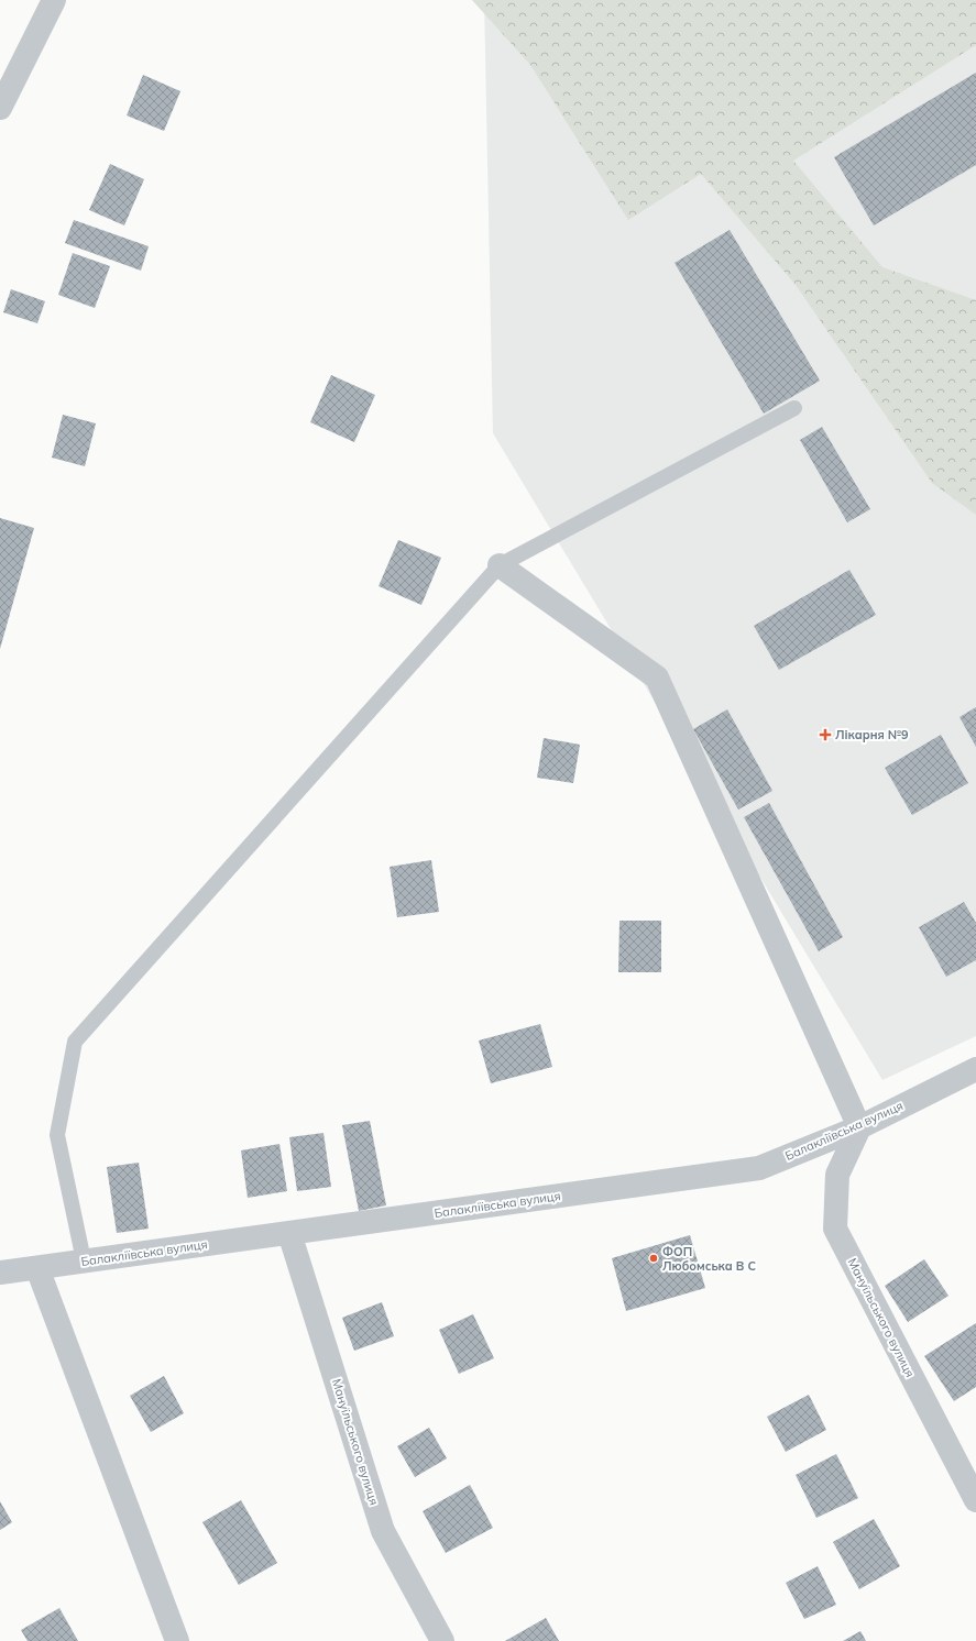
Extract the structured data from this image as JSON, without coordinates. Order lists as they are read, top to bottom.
{
  "streets": {
    "street": ["Балакліївська вулиця", "Мануїльського вулиця"]
  },
  "crossings": [
    ["Балакліївська вулиця", "Мануїльського вулиця"]
  ],
  "places": {
    "health": ["Лікарня №9"],
    "other": ["ФОП Любомська В С"]
  }
}
